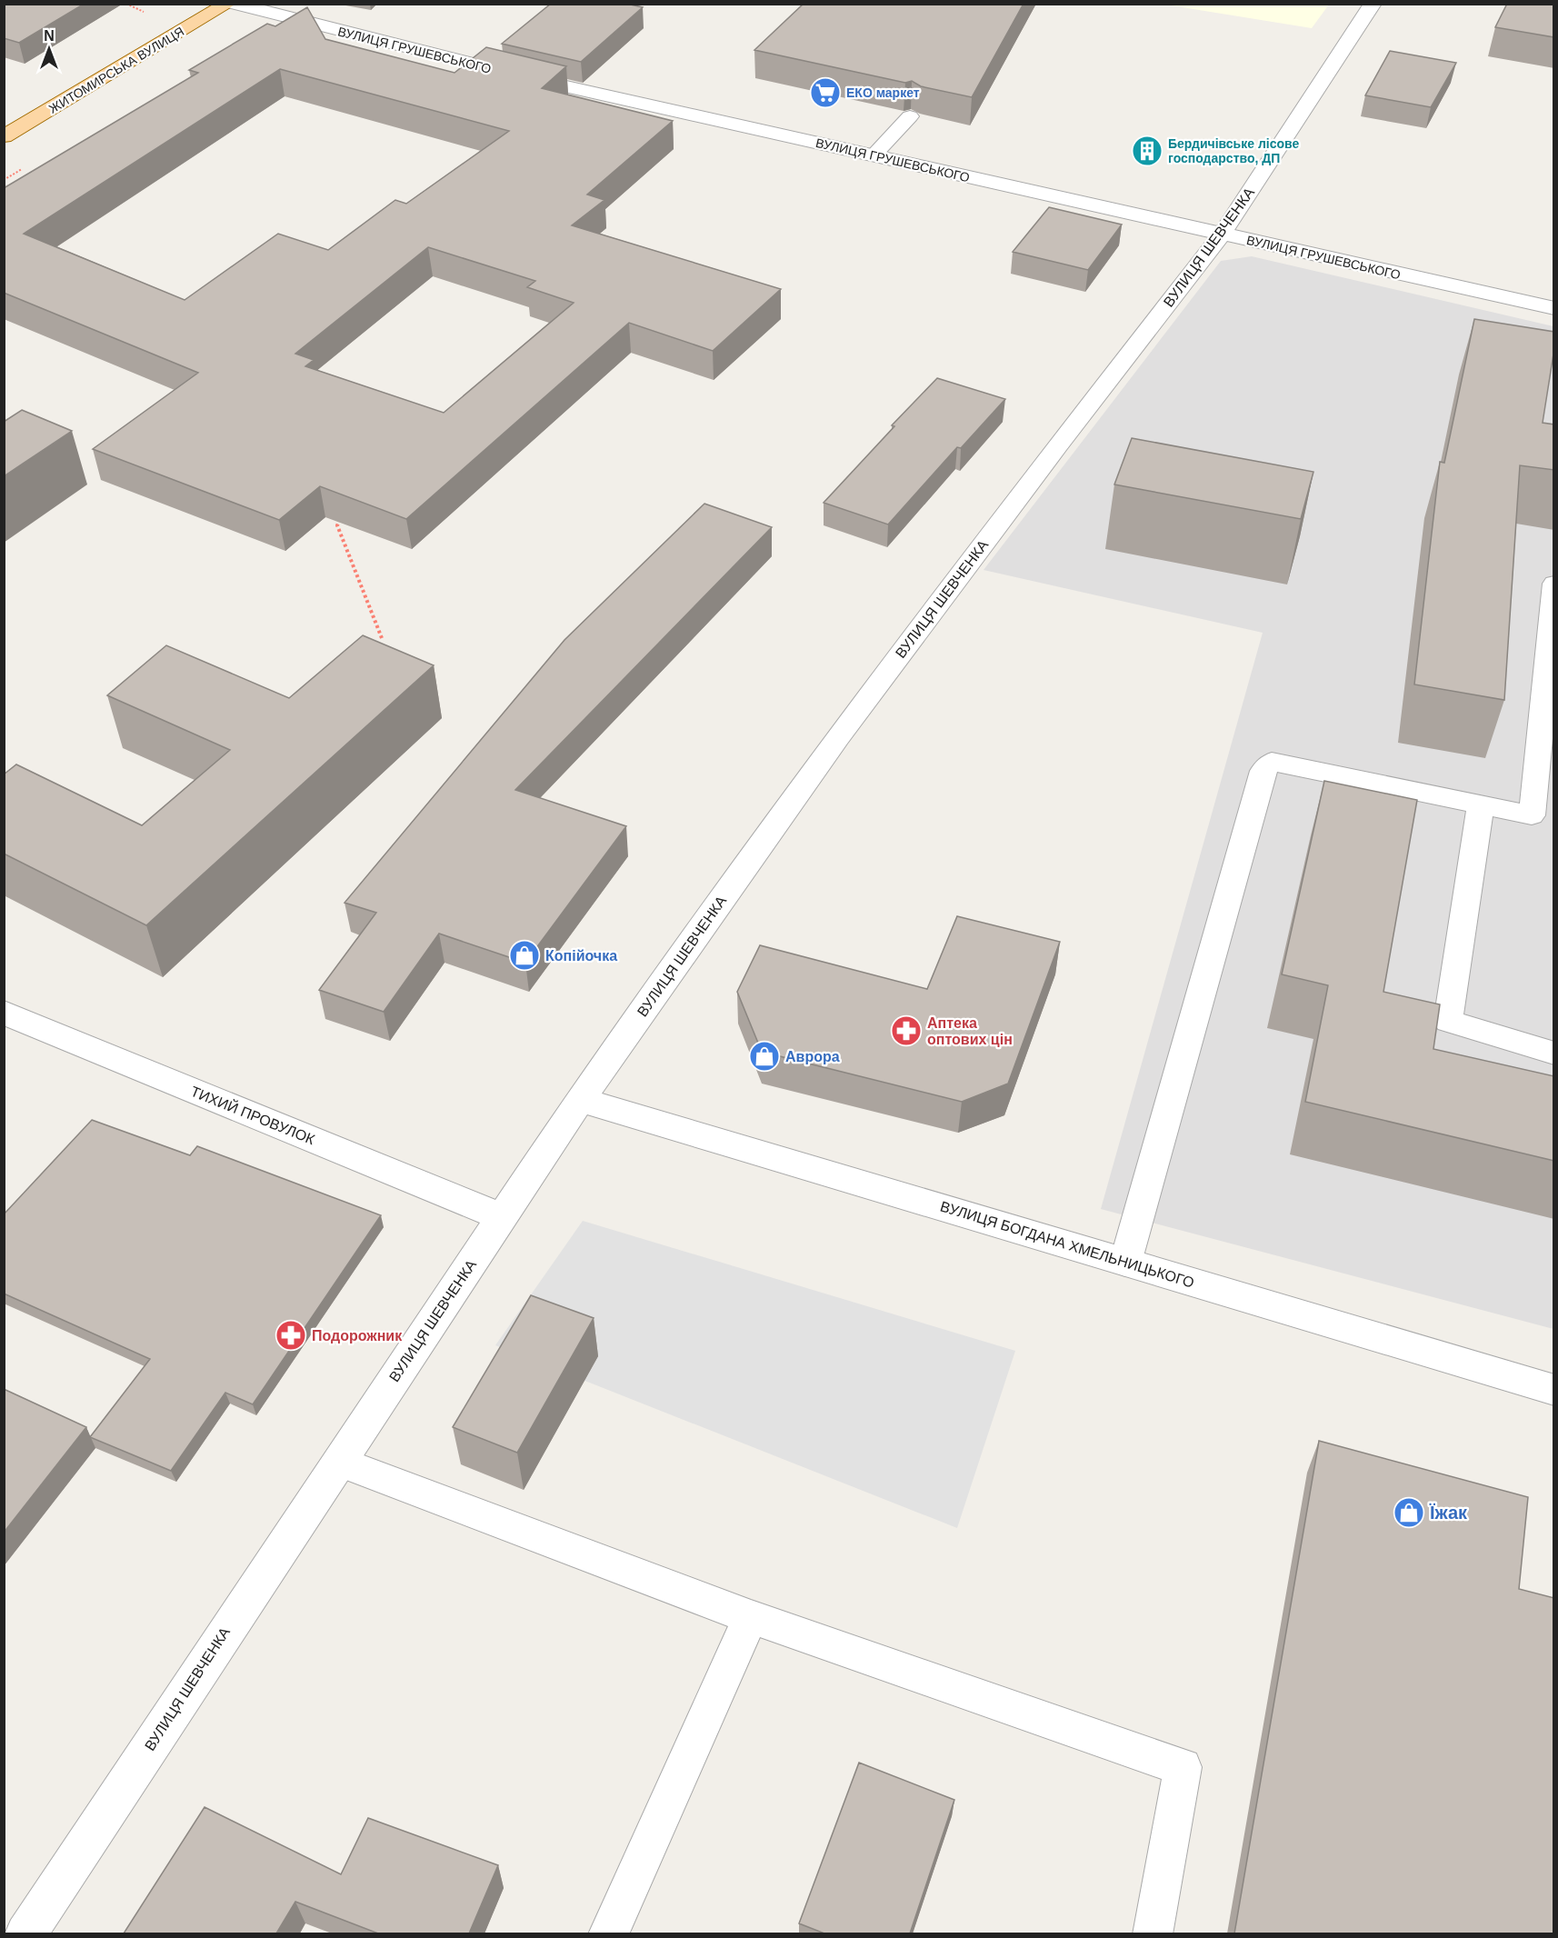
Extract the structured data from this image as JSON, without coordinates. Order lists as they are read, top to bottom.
{
  "streets": {
    "main road": ["ЖИТОМИРСЬКА ВУЛИЦЯ"],
    "street": [
      "ВУЛИЦЯ ГРУШЕВСЬКОГО",
      "ВУЛИЦЯ ШЕВЧЕНКА",
      "ТИХИЙ ПРОВУЛОК",
      "ВУЛИЦЯ БОГДАНА ХМЕЛЬНИЦЬКОГО"
    ]
  },
  "crossings": [
    ["ВУЛИЦЯ ГРУШЕВСЬКОГО", "ВУЛИЦЯ ШЕВЧЕНКА"],
    ["ВУЛИЦЯ ШЕВЧЕНКА", "ТИХИЙ ПРОВУЛОК"],
    ["ВУЛИЦЯ ШЕВЧЕНКА", "ВУЛИЦЯ БОГДАНА ХМЕЛЬНИЦЬКОГО"]
  ],
  "places": {
    "supermarket": ["ЕКО маркет"],
    "building": ["Бердичівське лісове господарство, ДП"],
    "shop": ["Копійочка", "Аврора", "Їжак"],
    "pharmacy": ["Аптека оптових цін", "Подорожник"]
  },
  "north": "top"
}
